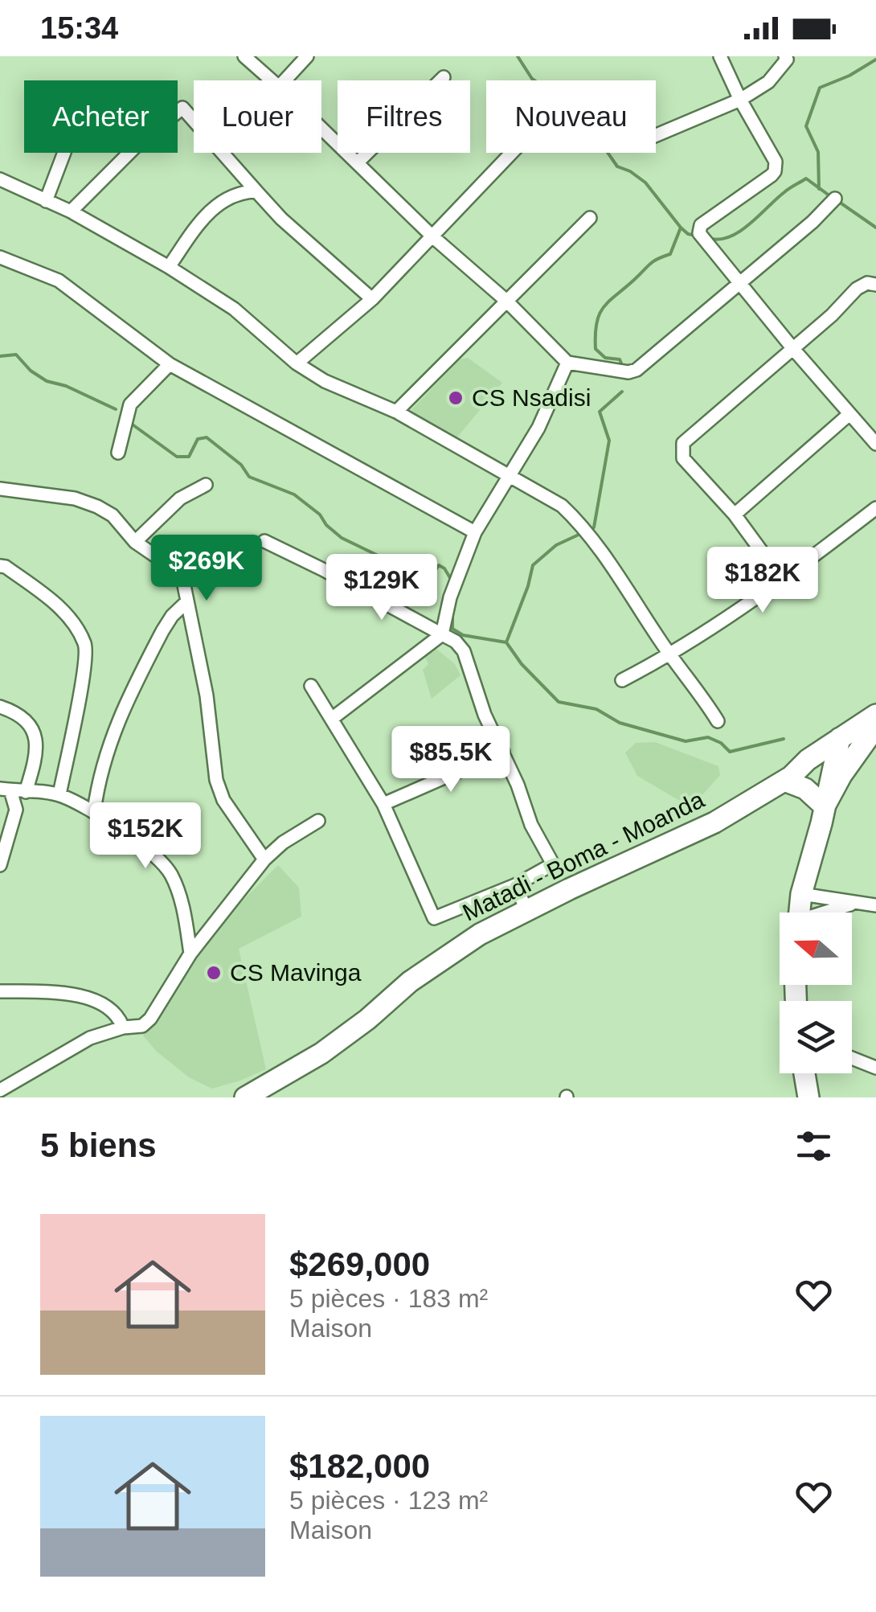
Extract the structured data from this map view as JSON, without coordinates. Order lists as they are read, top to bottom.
{
  "streets": {
    "highway": ["Matadi - Boma - Moanda"]
  },
  "places": ["CS Nsadisi", "CS Mavinga"],
  "north": "left",
  "page": {
    "status": "15:34",
    "chip": [
      "Acheter",
      "Louer",
      "Filtres",
      "Nouveau"
    ],
    "price": [
      "$269K",
      "$182K",
      "$129K",
      "$85.5K",
      "$152K"
    ],
    "heading": "5 biens",
    "list": [
      {
        "name": "$269,000",
        "note": "5 pièces · 183 m² · Maison"
      },
      {
        "name": "$182,000",
        "note": "5 pièces · 123 m² · Maison"
      }
    ]
  }
}
